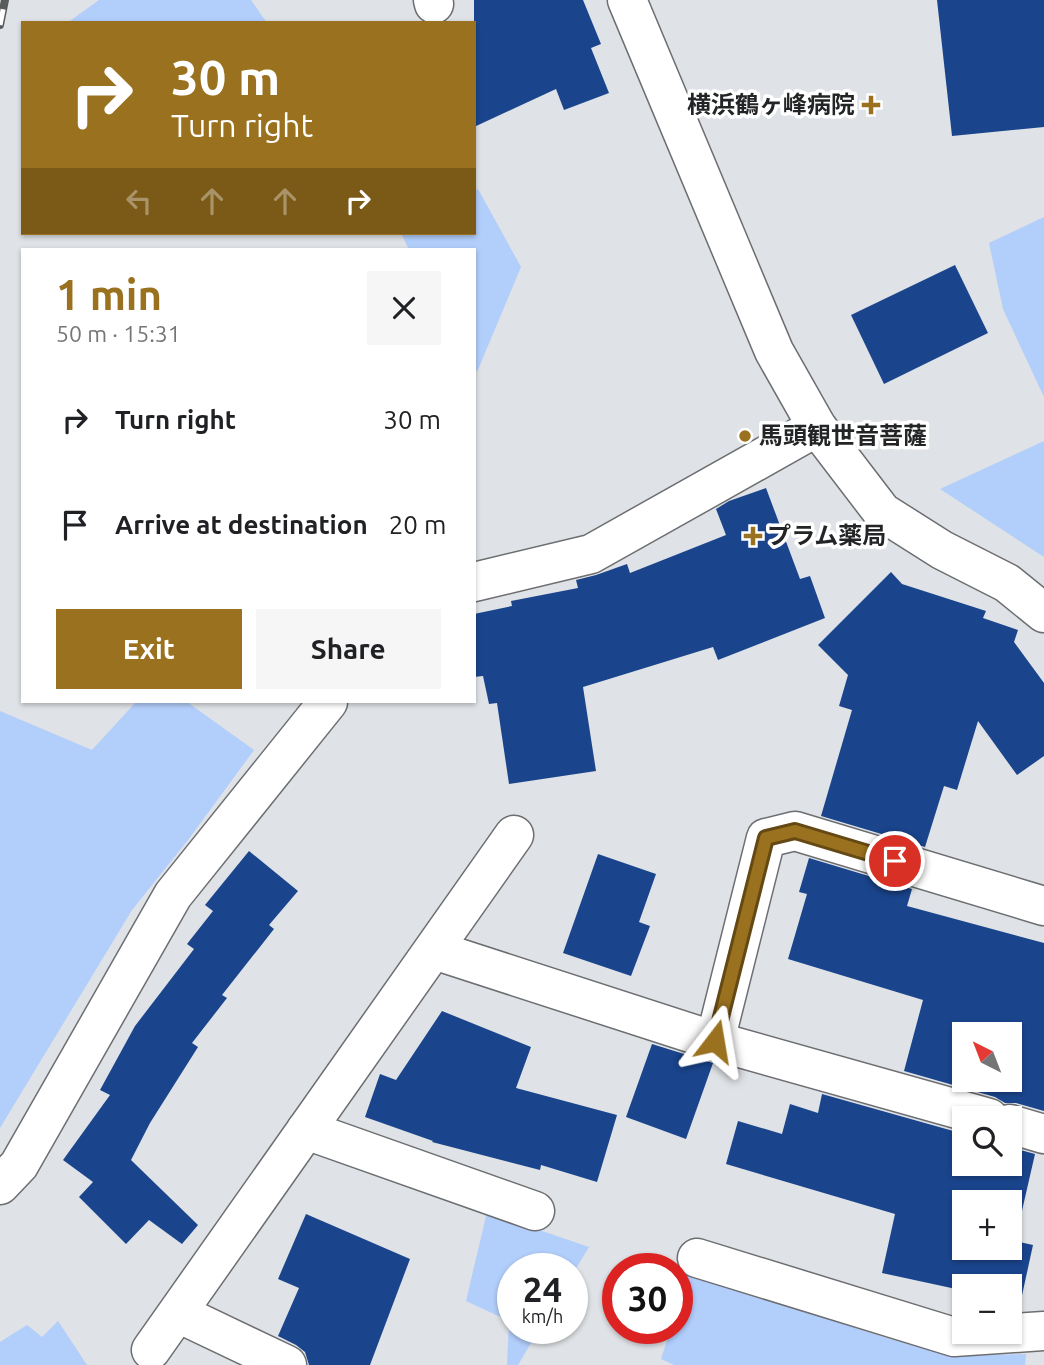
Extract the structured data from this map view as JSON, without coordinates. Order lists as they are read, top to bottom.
{
  "places": {
    "health": ["横浜鶴ヶ峰病院", "プラム薬局"],
    "other": ["馬頭観世音菩薩"]
  },
  "north": "top left",
  "page": {
    "turn": ["30 m", "Turn right"],
    "heading": ["1 min", "50 m · 15:31"],
    "list": [
      {
        "name": "Turn right",
        "value": "30 m"
      },
      {
        "name": "Arrive at destination",
        "value": "20 m"
      }
    ],
    "buttons": ["Exit", "Share"],
    "map_buttons": ["+", "−"],
    "speed": "24 km/h",
    "limit": "30"
  }
}
